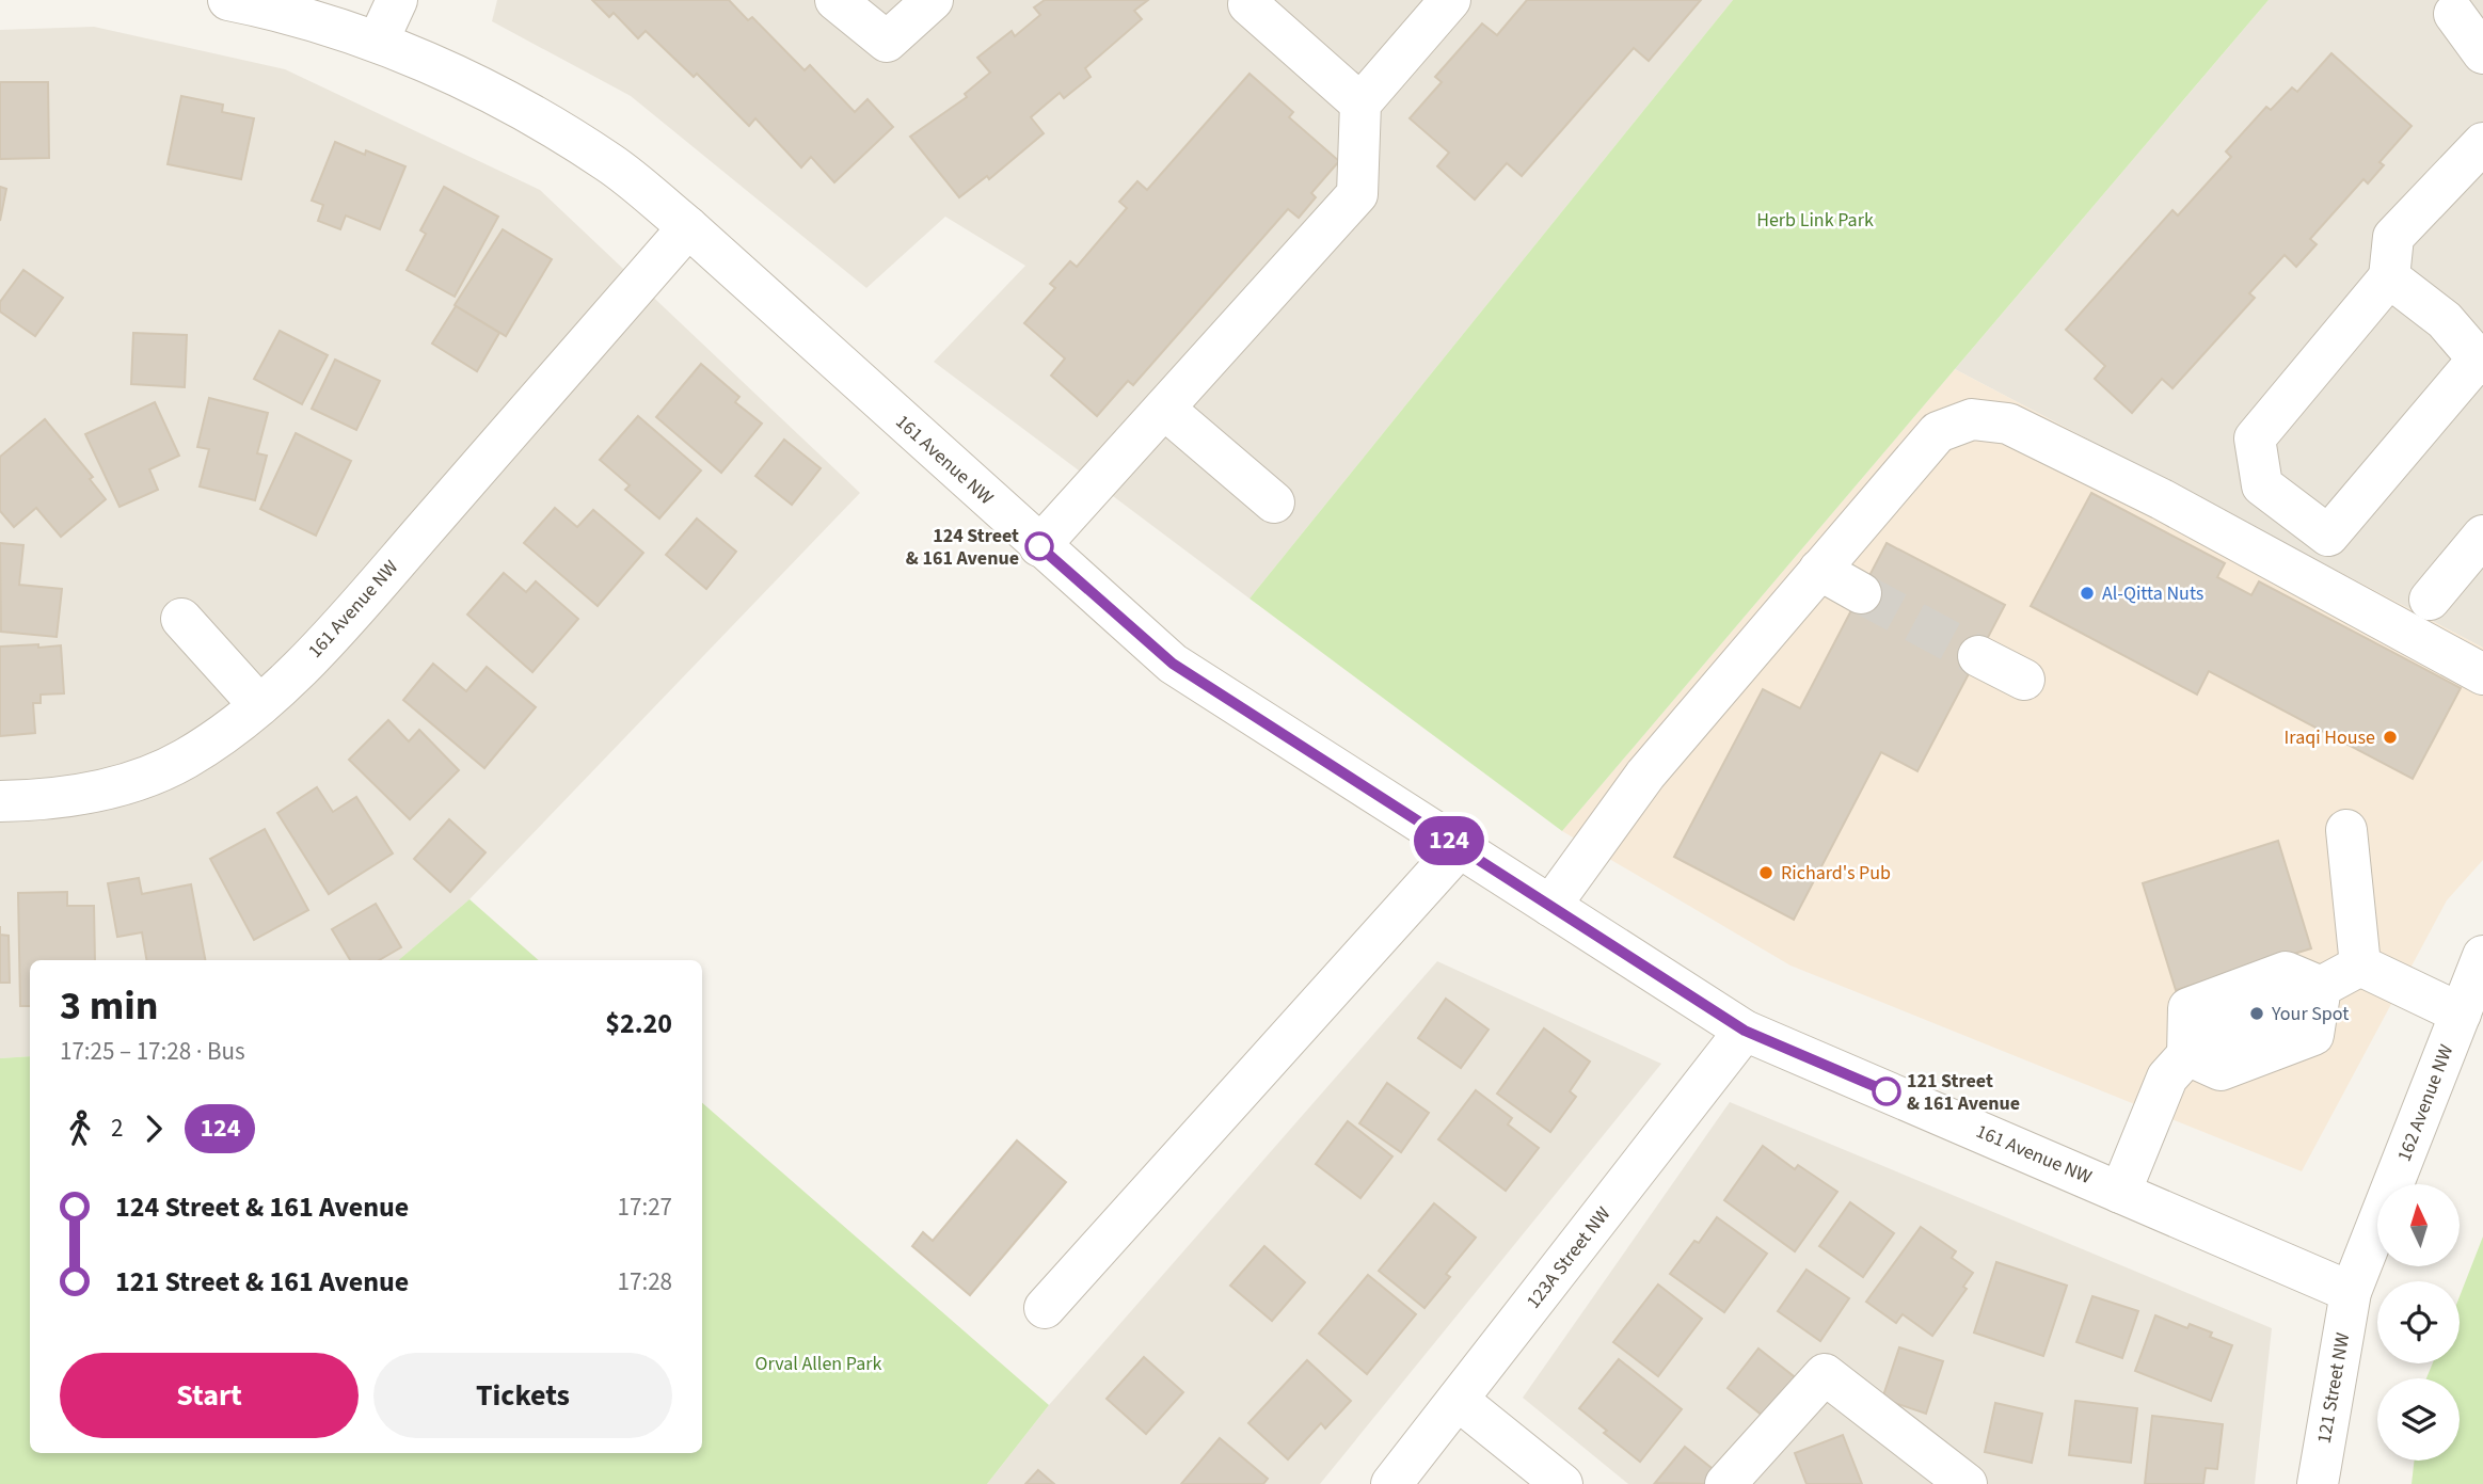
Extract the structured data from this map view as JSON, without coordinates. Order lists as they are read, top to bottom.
{
  "streets": {
    "street": [
      "161 Avenue NW",
      "162 Avenue NW",
      "123A Street NW",
      "121 Street NW"
    ]
  },
  "crossings": [
    ["161 Avenue NW", "162 Avenue NW"],
    ["161 Avenue NW", "123A Street NW"],
    ["161 Avenue NW", "121 Street NW"],
    ["162 Avenue NW", "121 Street NW"]
  ],
  "parks": ["Herb Link Park", "Orval Allen Park"],
  "places": [
    "124 Street & 161 Avenue",
    "Al-Qitta Nuts",
    "Iraqi House",
    "Richard's Pub",
    "Your Spot",
    "121 Street & 161 Avenue"
  ],
  "lines": ["bus line 124"],
  "north": "top",
  "page": {
    "on_map": "124",
    "heading": ["3 min", "17:25 – 17:28 · Bus", "$2.20"],
    "legs": ["2", "124"],
    "list": [
      {
        "name": "124 Street & 161 Avenue",
        "value": "17:27"
      },
      {
        "name": "121 Street & 161 Avenue",
        "value": "17:28"
      }
    ],
    "buttons": ["Start", "Tickets"]
  }
}
